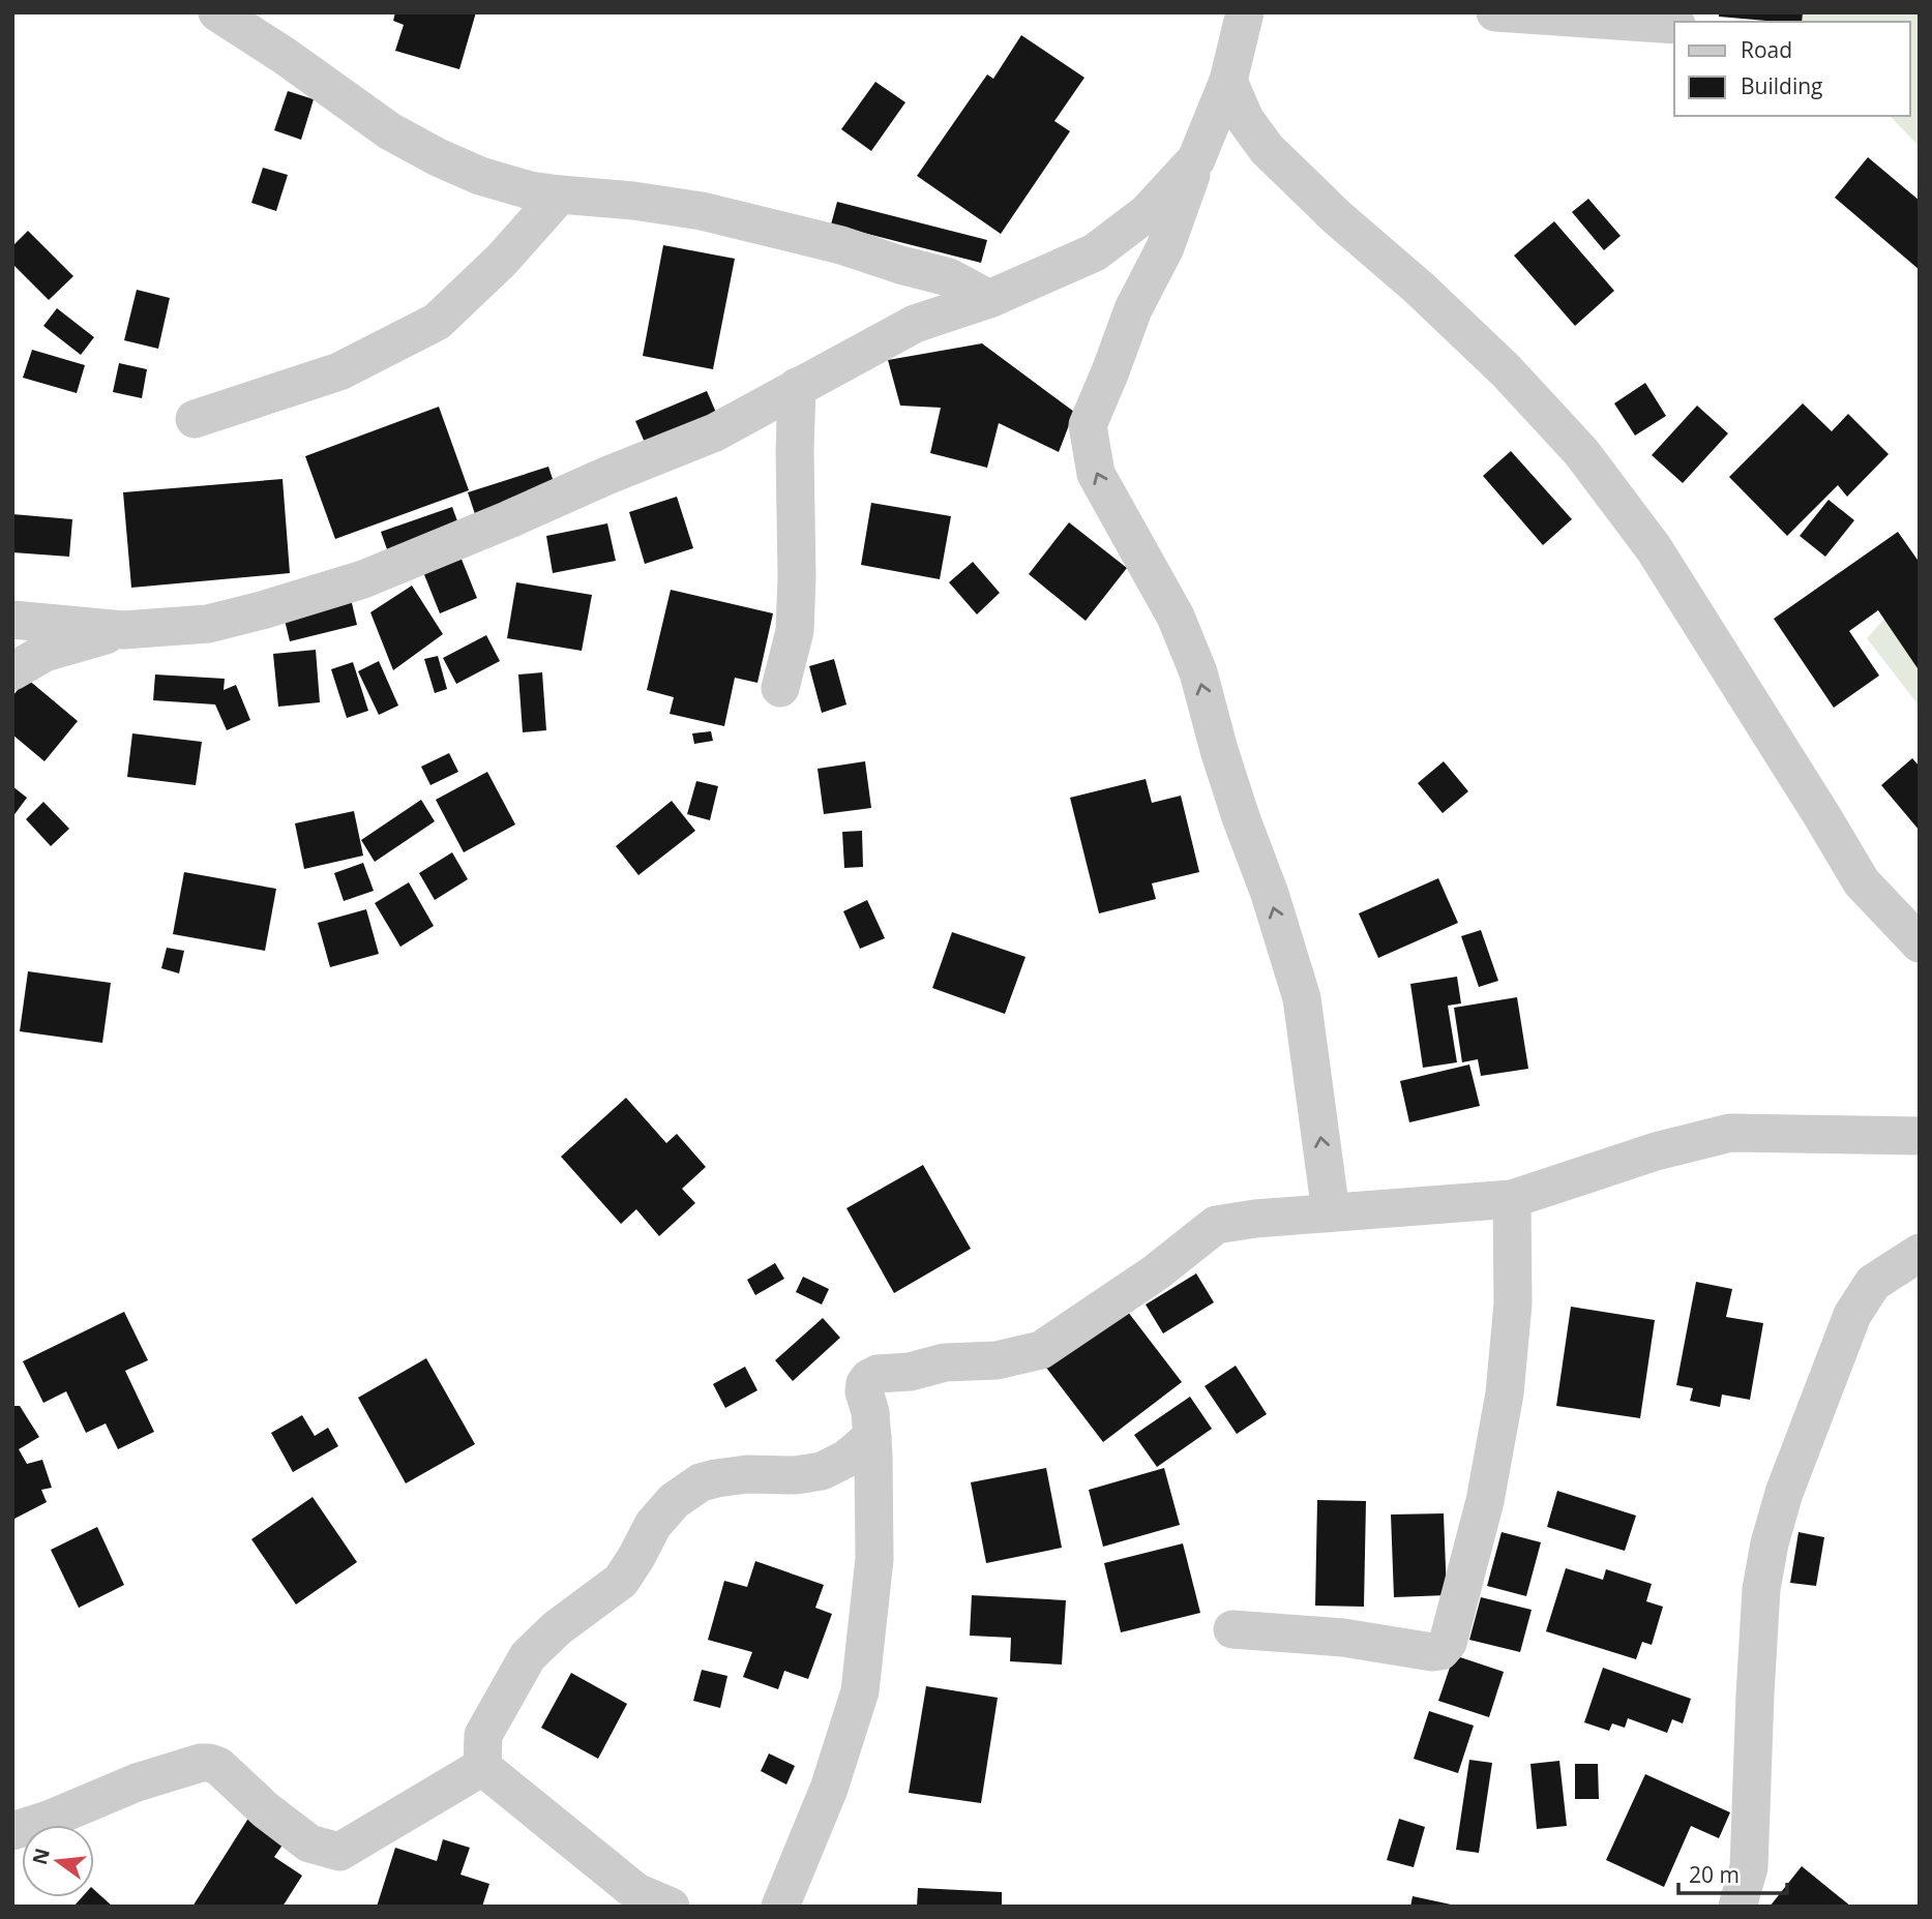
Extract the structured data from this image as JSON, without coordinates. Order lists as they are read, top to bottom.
{
  "legend": ["Road", "Building"],
  "scale_bar": "20 m",
  "north": "left"
}
